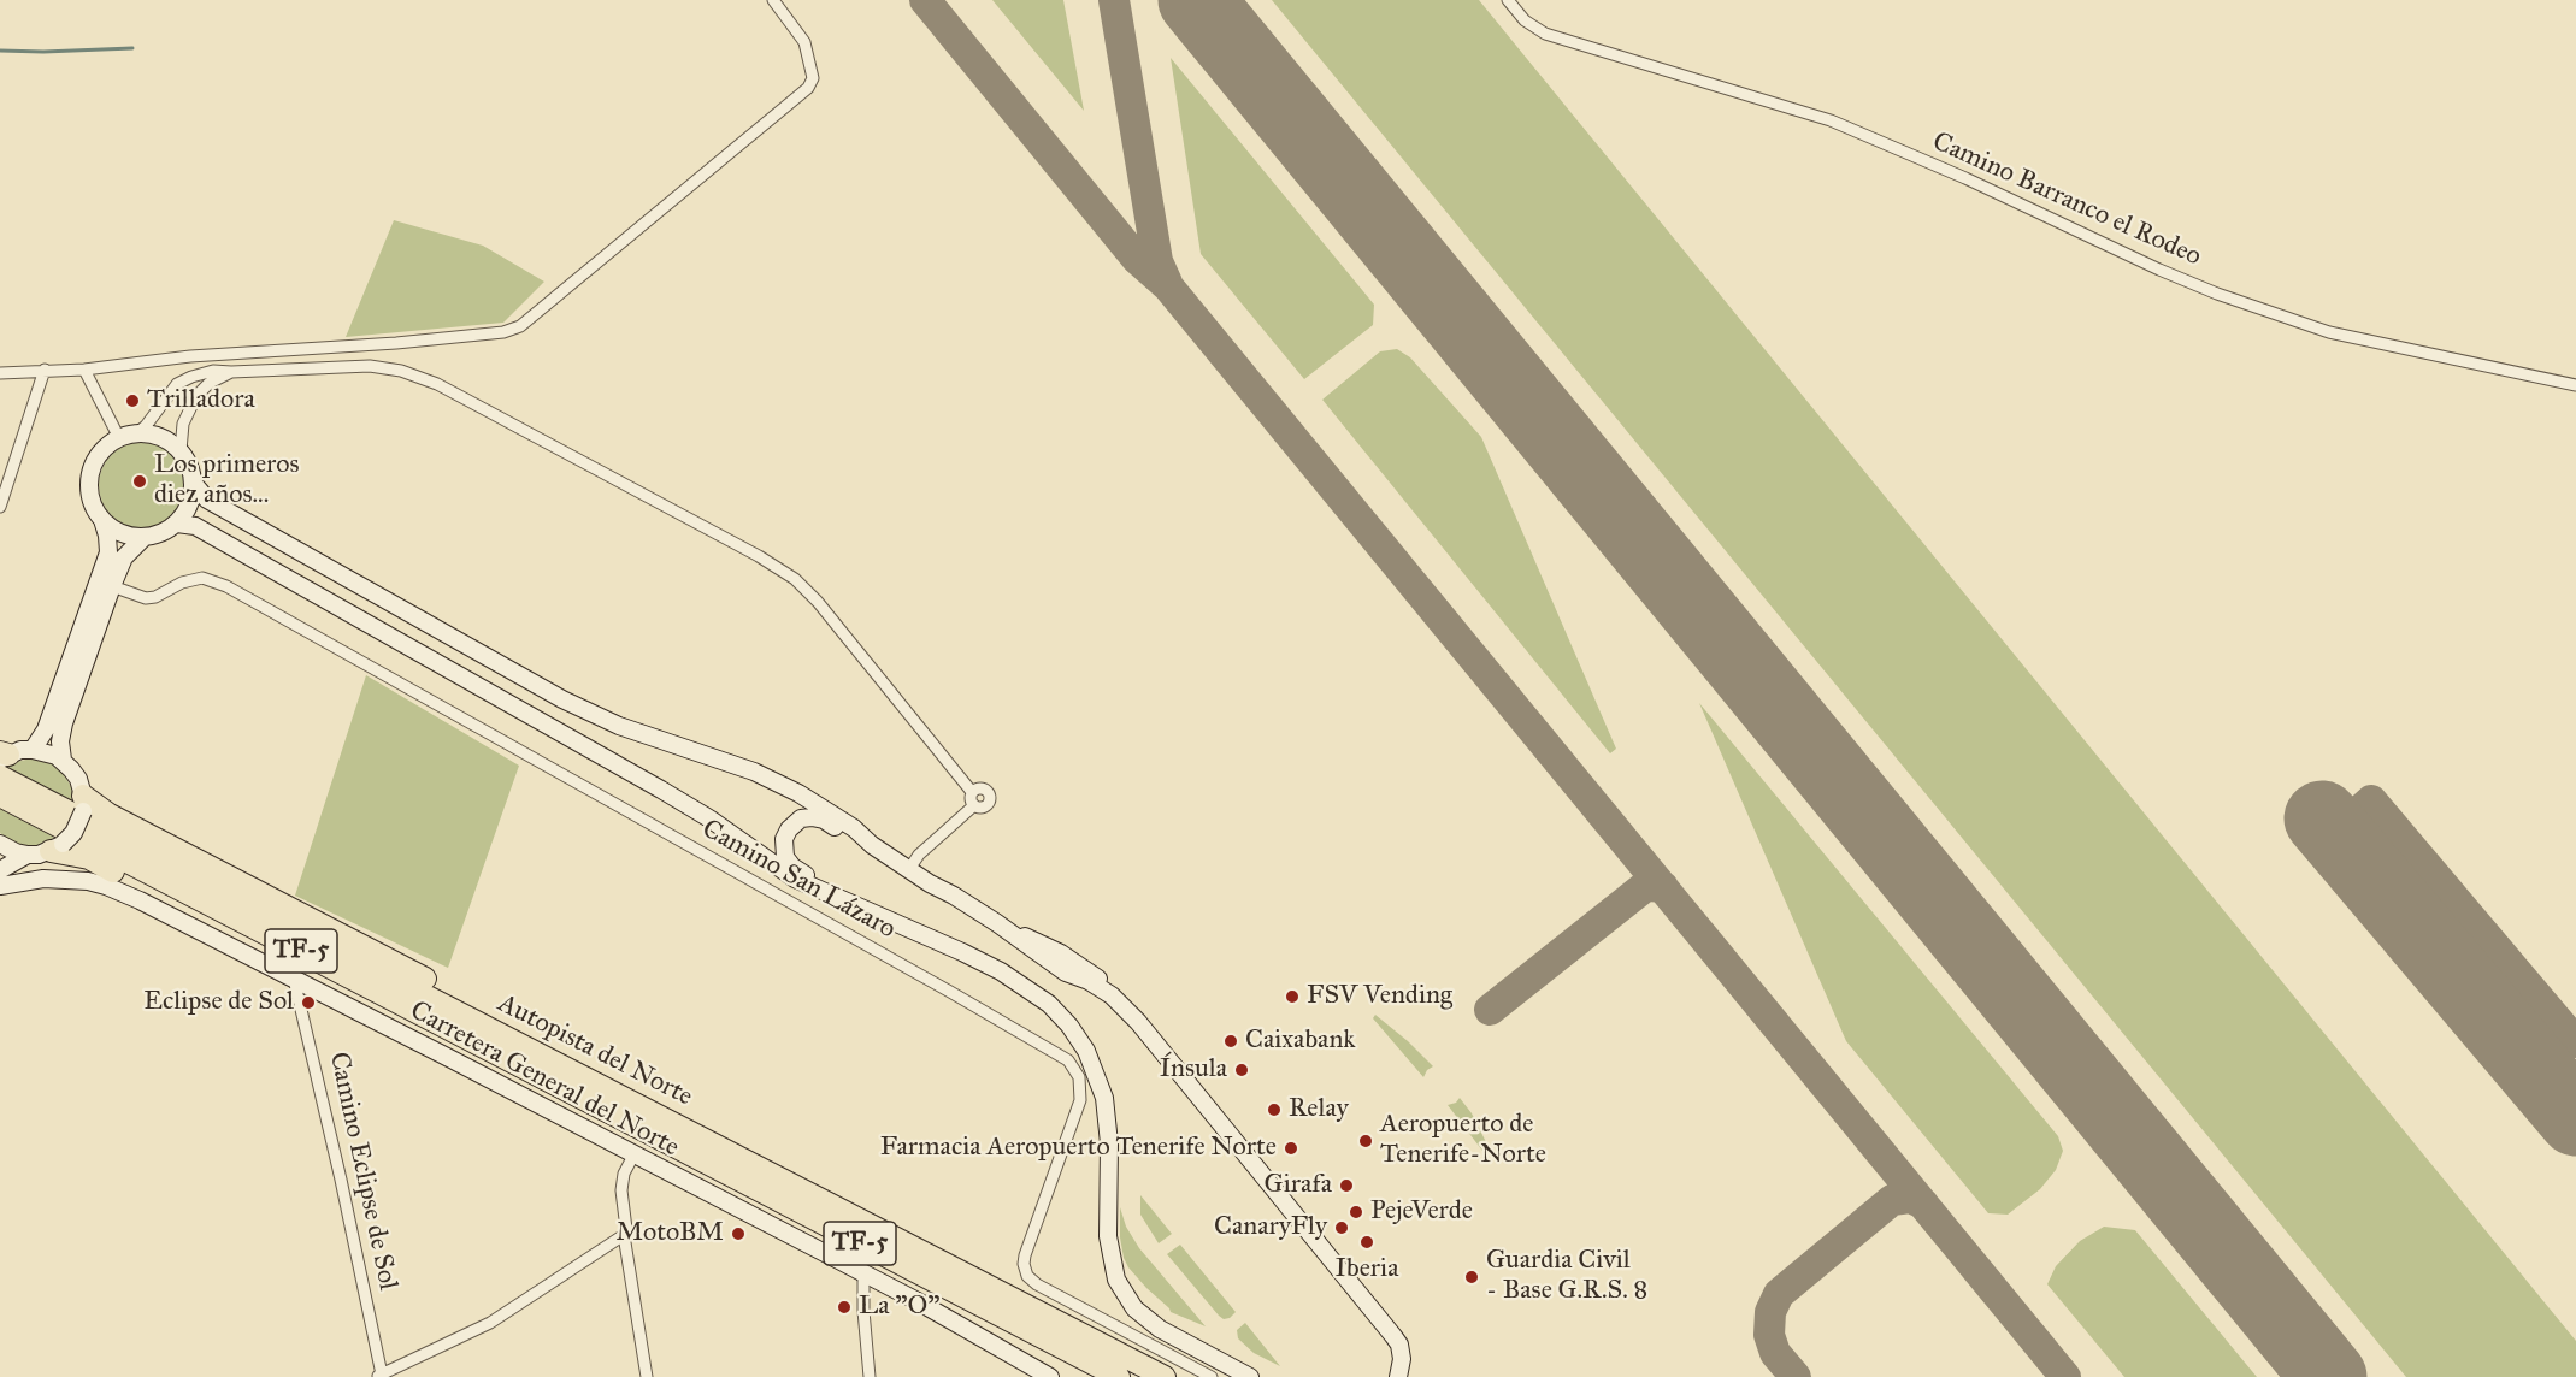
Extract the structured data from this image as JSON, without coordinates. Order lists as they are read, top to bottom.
{
  "streets": {
    "highway": ["TF-5", "Autopista del Norte"],
    "main road": ["Carretera General del Norte"],
    "street": ["Camino Barranco el Rodeo", "Camino San Lázaro", "Camino Eclipse de Sol"]
  },
  "crossings": [
    ["Carretera General del Norte", "Camino Eclipse de Sol"]
  ],
  "places": [
    "Trilladora",
    "Los primeros diez años...",
    "FSV Vending",
    "Eclipse de Sol",
    "Caixabank",
    "Ínsula",
    "Relay",
    "Aeropuerto de Tenerife-Norte",
    "Farmacia Aeropuerto Tenerife Norte",
    "Girafa",
    "PejeVerde",
    "CanaryFly",
    "MotoBM",
    "Iberia",
    "Guardia Civil - Base G.R.S. 8",
    "La \"O\""
  ]
}
